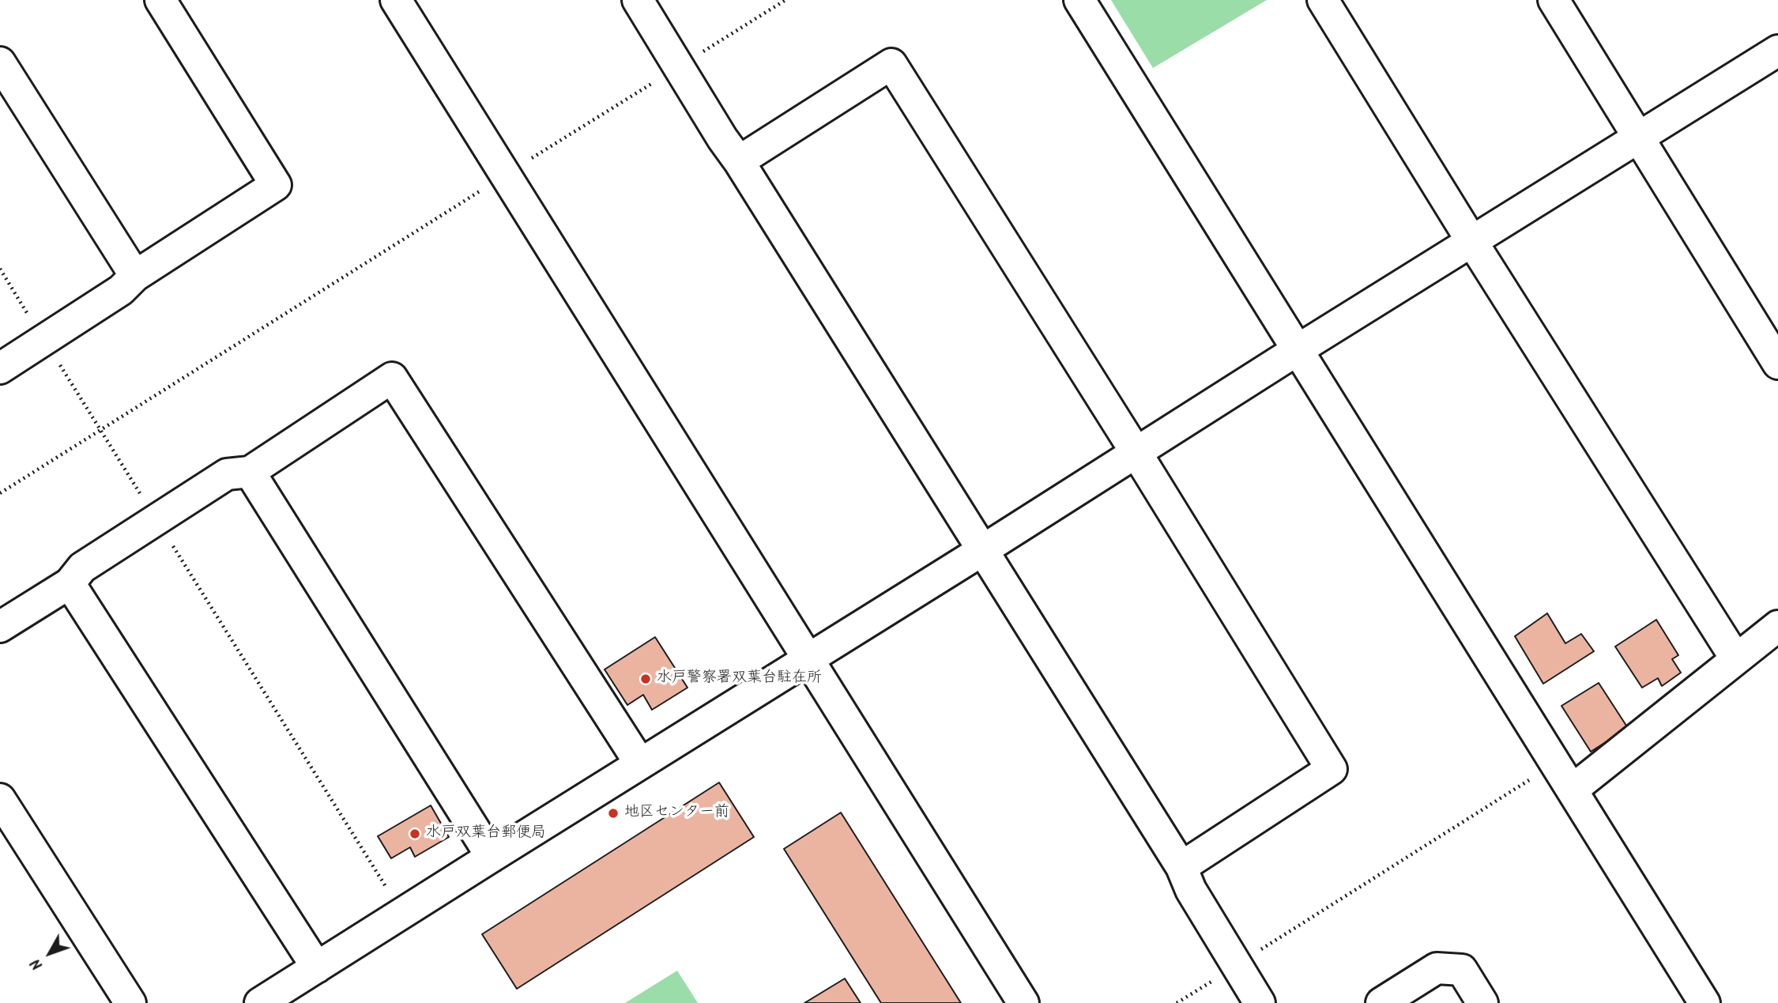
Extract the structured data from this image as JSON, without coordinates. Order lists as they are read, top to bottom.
{
  "places": ["水戸警察署双葉台駐在所", "地区センター前", "水戸双葉台郵便局"],
  "north": "bottom left"
}
